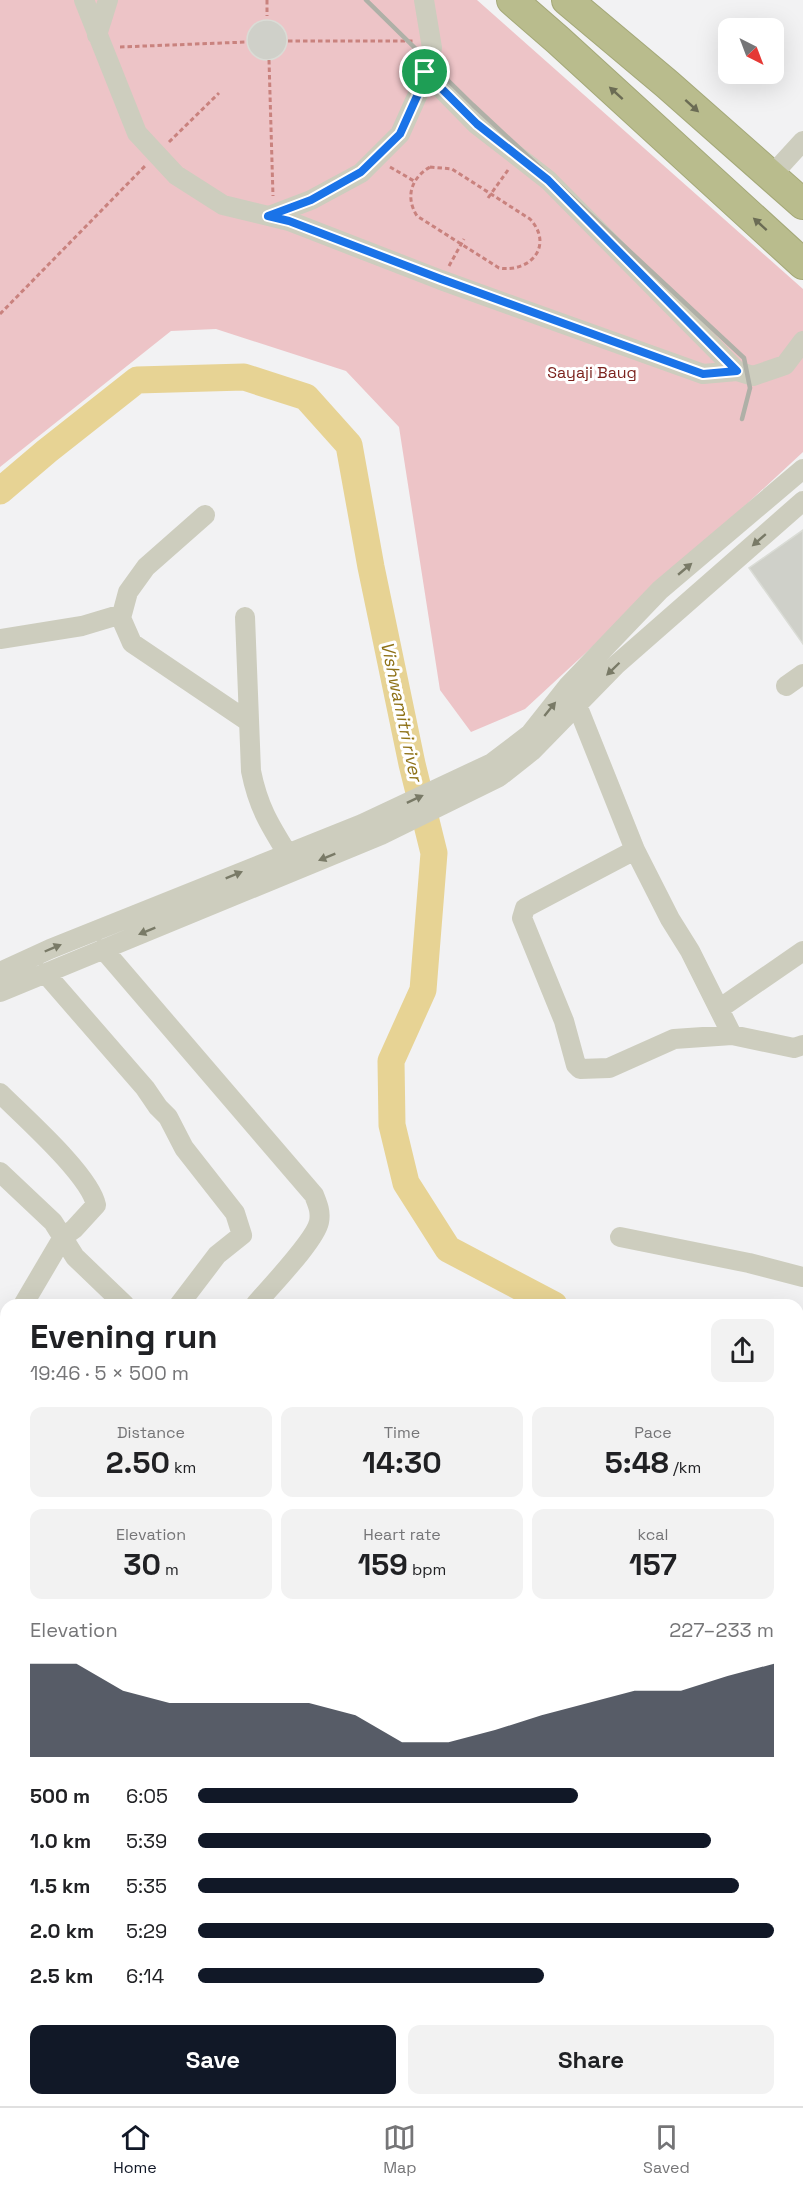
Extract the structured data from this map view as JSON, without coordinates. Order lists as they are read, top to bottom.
{
  "water": ["Vishwamitri river"],
  "parks": ["Sayaji Baug"],
  "north": "bottom right",
  "page": {
    "heading": ["Evening run", "19:46 · 5 × 500 m"],
    "stats": [
      ["Distance", "2.50 km"],
      ["Time", "14:30"],
      ["Pace", "5:48 /km"],
      ["Elevation", "30 m"],
      ["Heart rate", "159 bpm"],
      ["kcal", "157"]
    ],
    "chart": ["Elevation", "227–233 m"],
    "list": [
      {
        "name": "500 m",
        "note": "6:05"
      },
      {
        "name": "1.0 km",
        "note": "5:39"
      },
      {
        "name": "1.5 km",
        "note": "5:35"
      },
      {
        "name": "2.0 km",
        "note": "5:29"
      },
      {
        "name": "2.5 km",
        "note": "6:14"
      }
    ],
    "buttons": ["Save", "Share"],
    "tabs": ["Home", "Map", "Saved"]
  }
}
